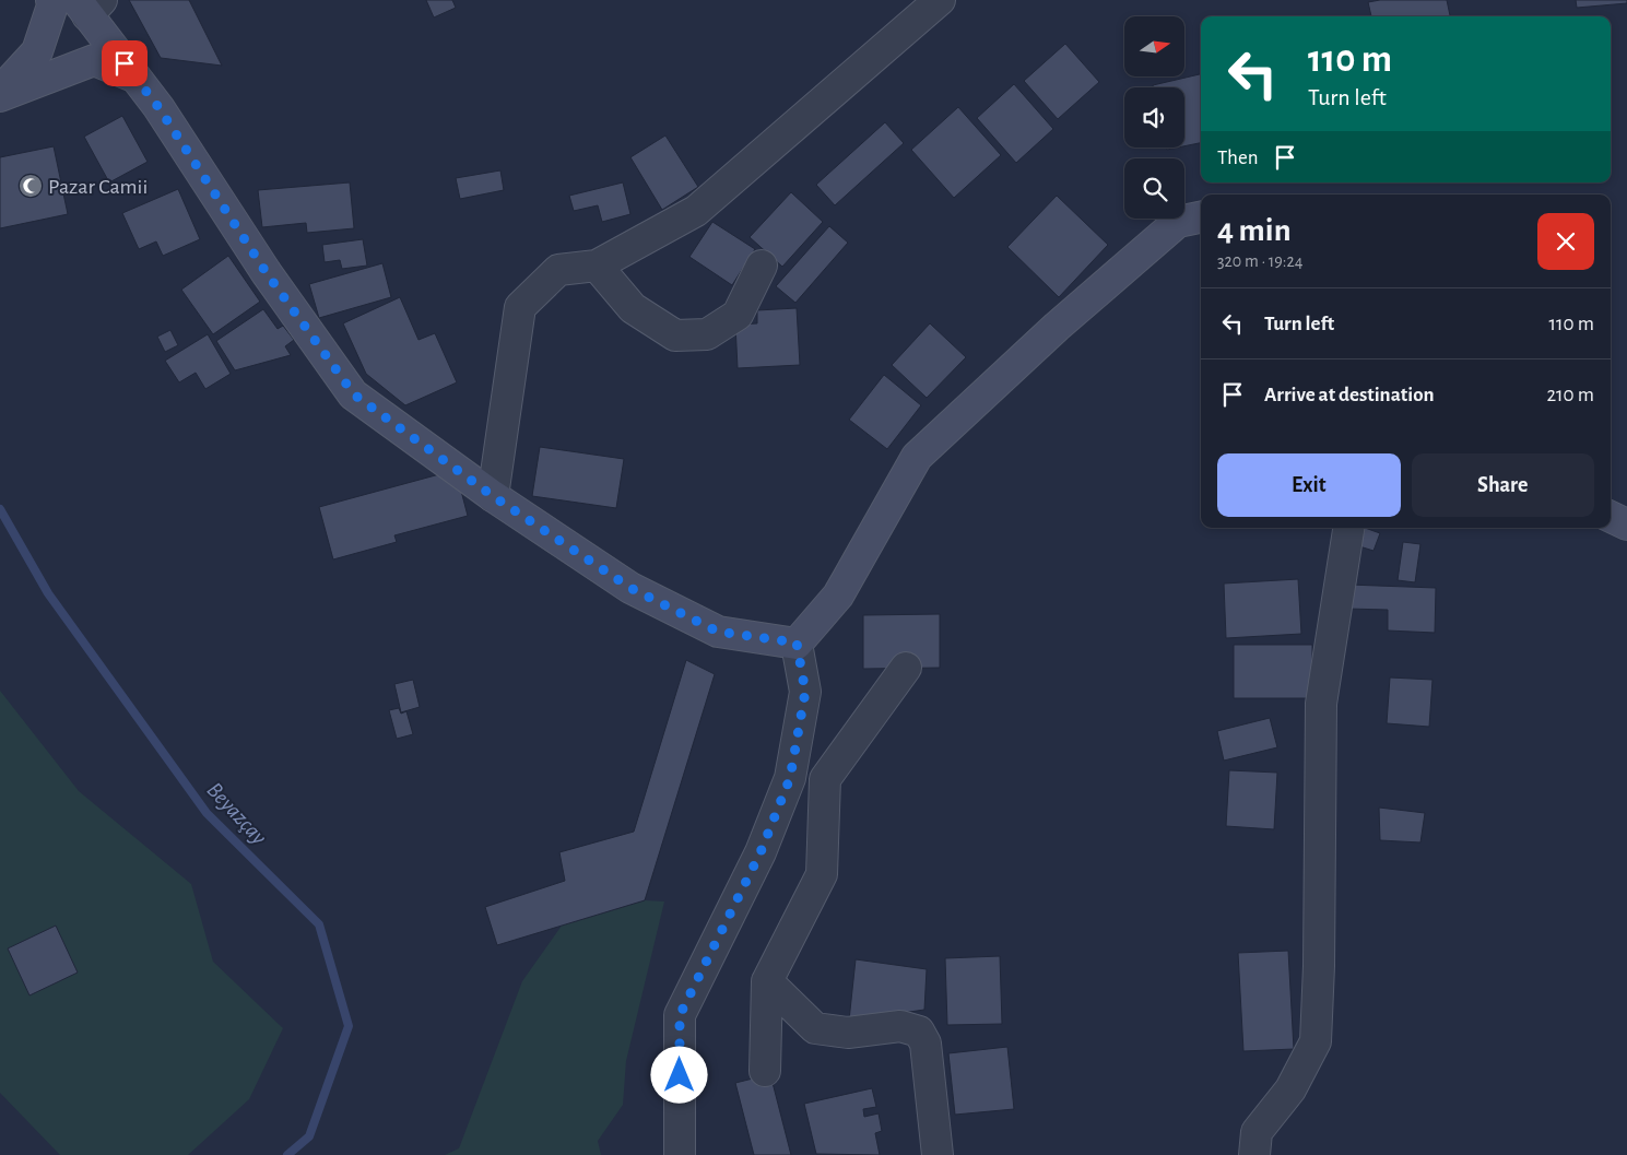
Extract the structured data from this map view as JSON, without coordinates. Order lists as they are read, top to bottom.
{
  "water": ["Beyazçay"],
  "places": {
    "mosque": ["Pazar Camii"]
  },
  "north": "right",
  "page": {
    "turn": ["110 m", "Turn left"],
    "then": "Then",
    "heading": ["4 min", "320 m · 19:24"],
    "list": [
      {
        "name": "Turn left",
        "value": "110 m"
      },
      {
        "name": "Arrive at destination",
        "value": "210 m"
      }
    ],
    "buttons": ["Exit", "Share"]
  }
}
